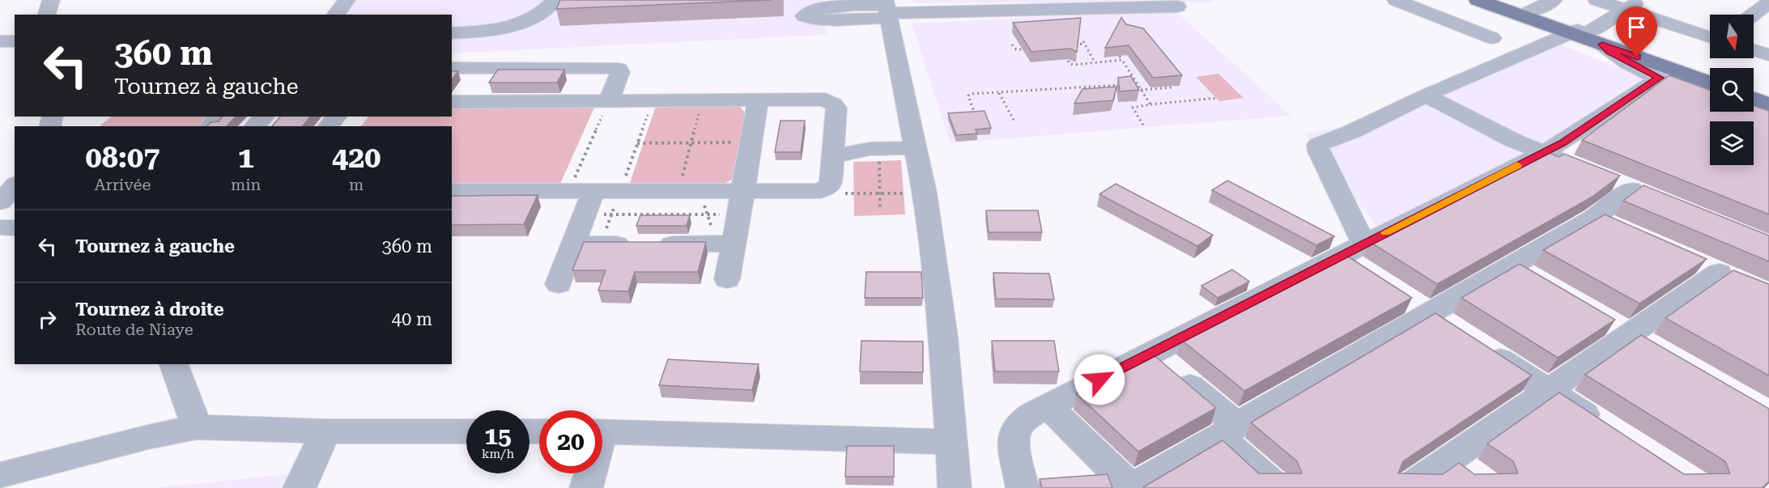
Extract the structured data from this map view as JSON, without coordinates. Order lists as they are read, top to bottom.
{
  "north": "bottom",
  "page": {
    "turn": ["360 m", "Tournez à gauche"],
    "eta": [
      "08:07",
      "Arrivée",
      "1",
      "min",
      "420",
      "m"
    ],
    "list": [
      {
        "name": "Tournez à gauche",
        "value": "360 m"
      },
      {
        "name": "Tournez à droite",
        "note": "Route de Niaye",
        "value": "40 m"
      }
    ],
    "speed": "15 km/h",
    "limit": "20"
  }
}
